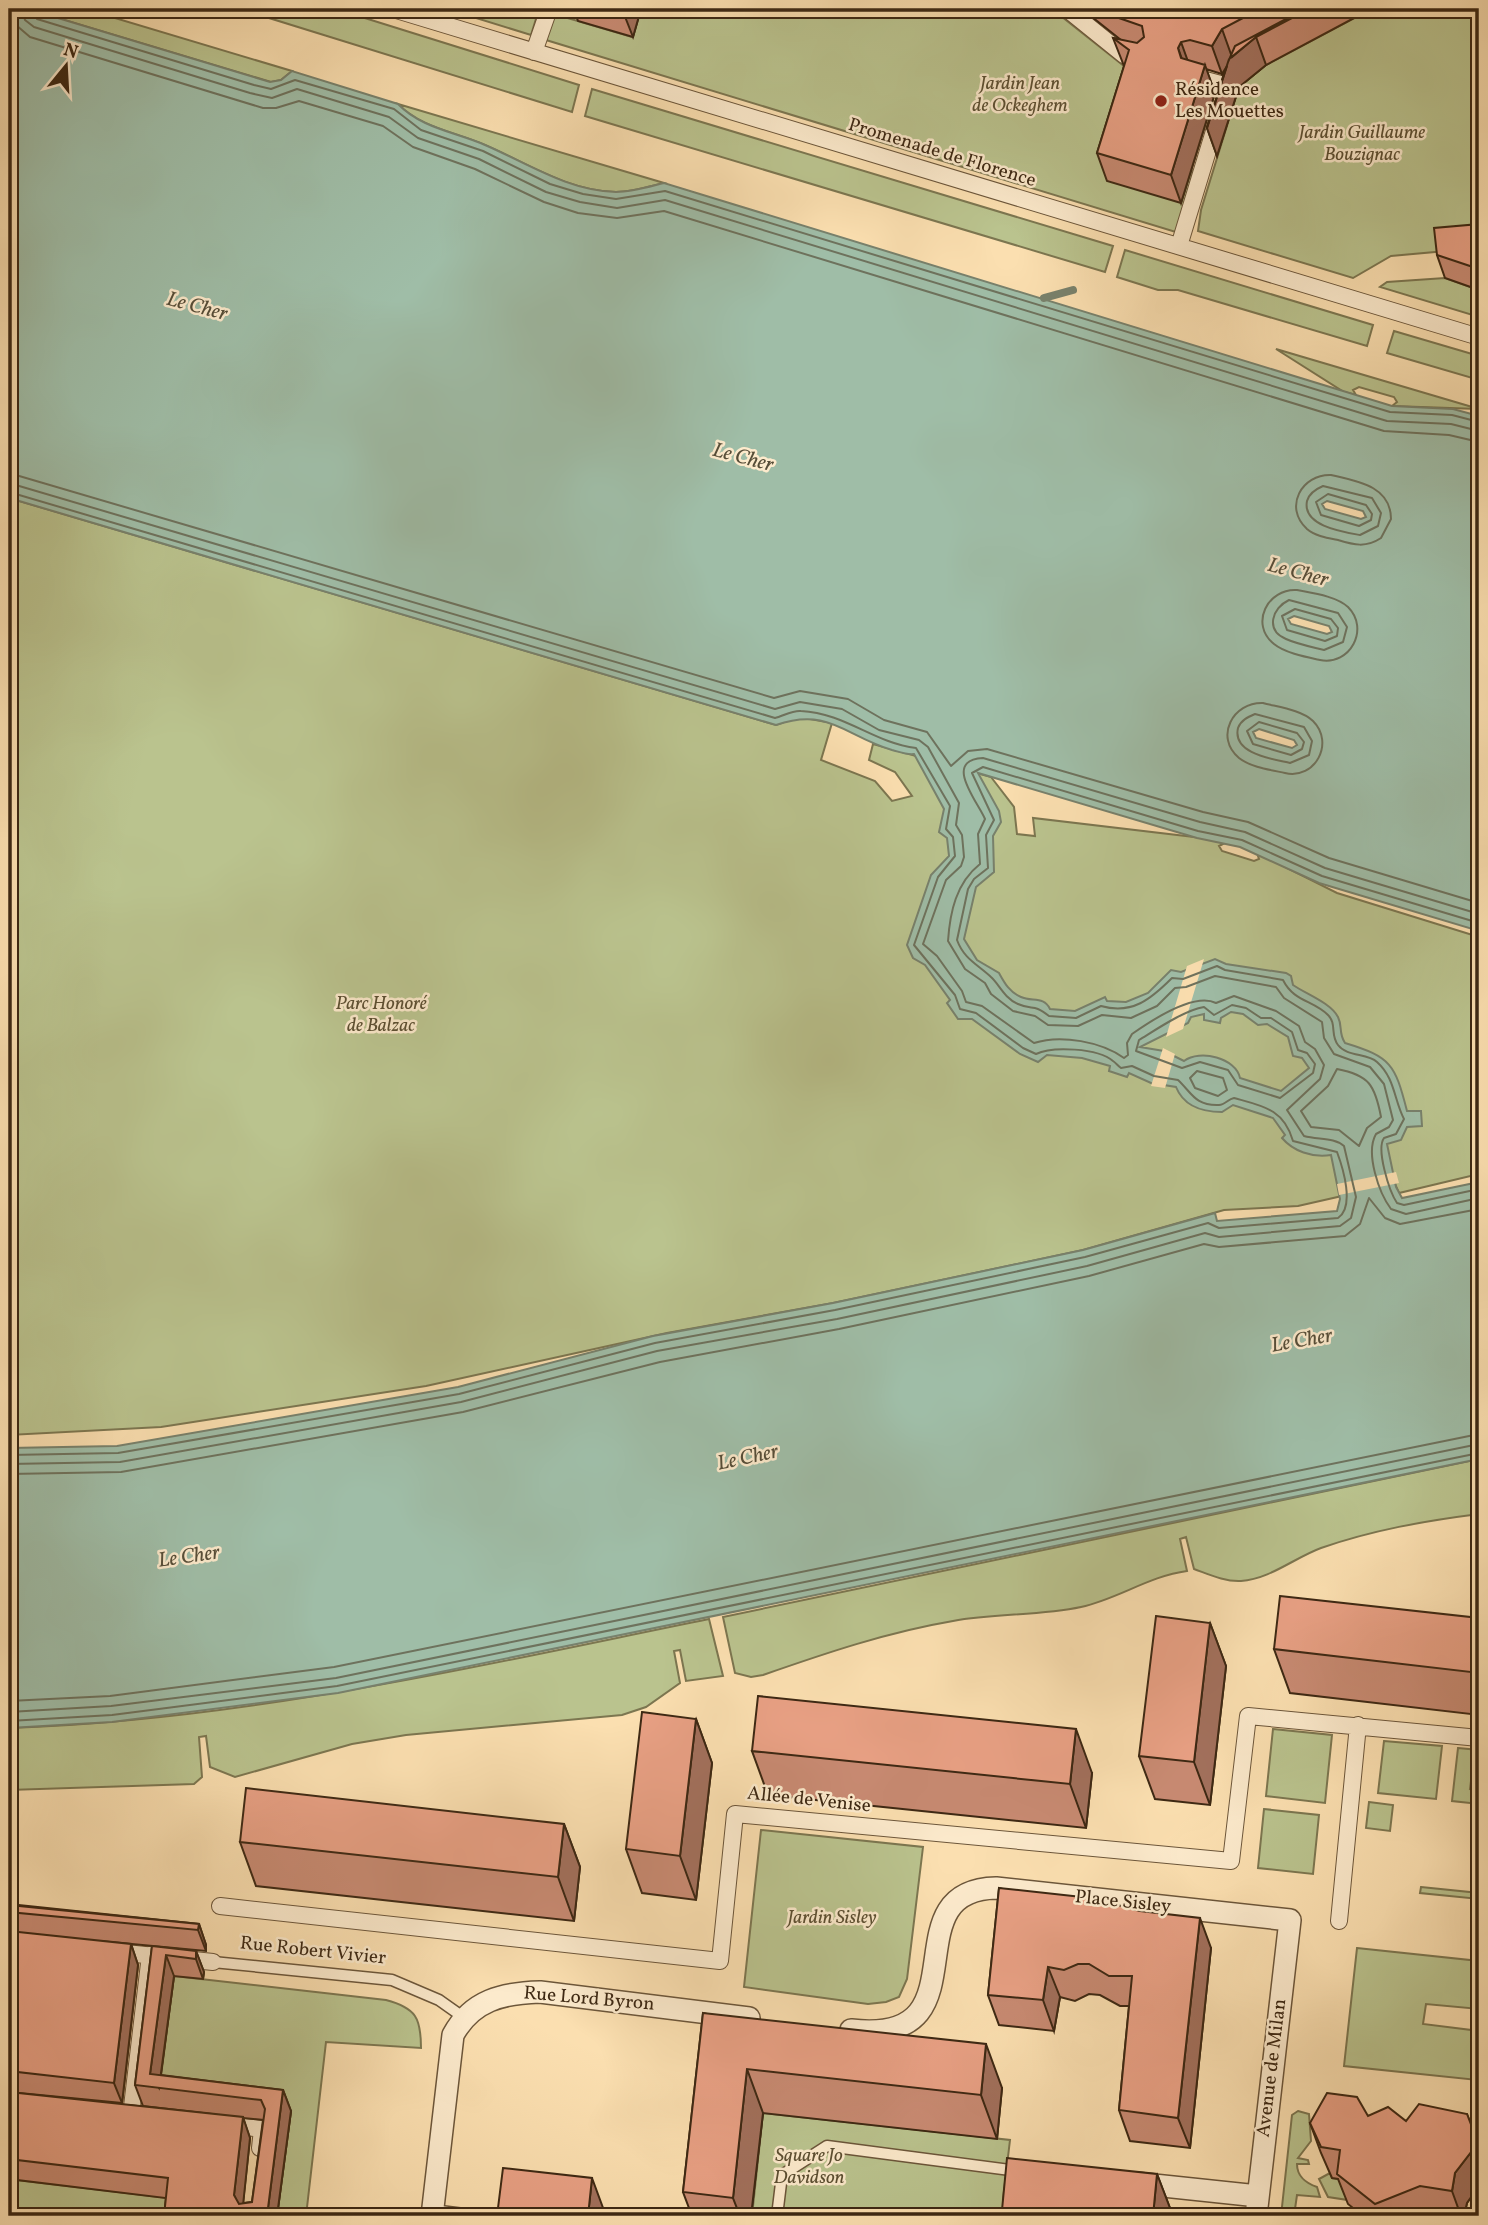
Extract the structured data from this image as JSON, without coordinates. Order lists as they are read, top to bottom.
{
  "streets": {
    "street": [
      "Promenade de Florence",
      "Allée de Venise",
      "Place Sisley",
      "Rue Robert Vivier",
      "Rue Lord Byron",
      "Avenue de Milan"
    ]
  },
  "crossings": [
    ["Place Sisley", "Avenue de Milan"],
    ["Rue Robert Vivier", "Rue Lord Byron"]
  ],
  "water": ["Le Cher"],
  "parks": [
    "Jardin Jean de Ockeghem",
    "Jardin Guillaume Bouzignac",
    "Parc Honoré de Balzac",
    "Jardin Sisley",
    "Square Jo Davidson"
  ],
  "places": ["Résidence Les Mouettes"],
  "north": "top"
}
